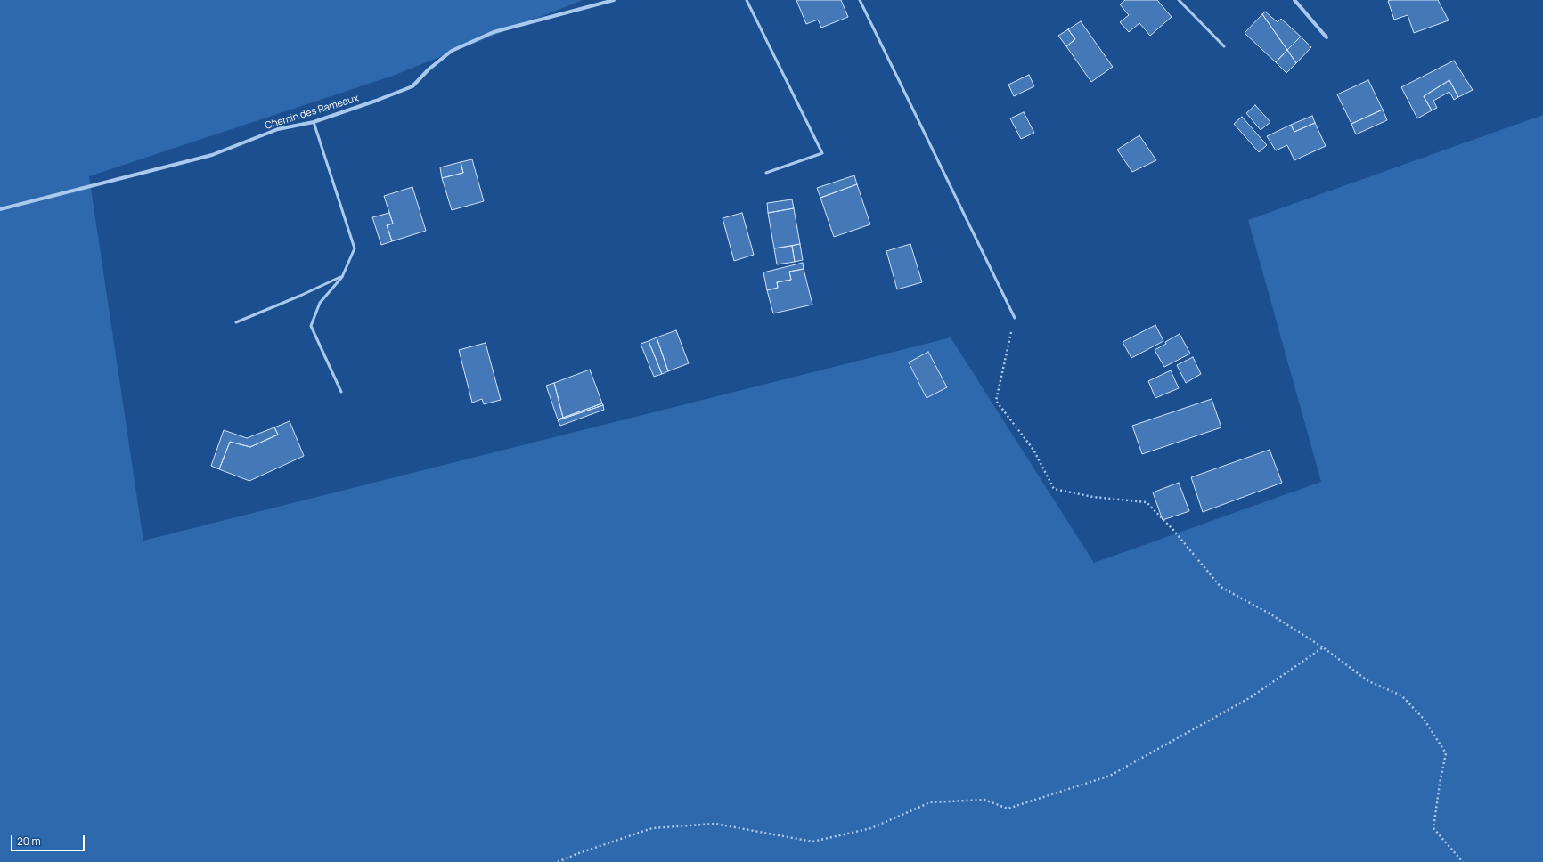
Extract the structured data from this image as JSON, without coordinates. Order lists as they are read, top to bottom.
{
  "streets": {
    "street": ["Chemin des Rameaux"]
  },
  "scale_bar": "20 m"
}
